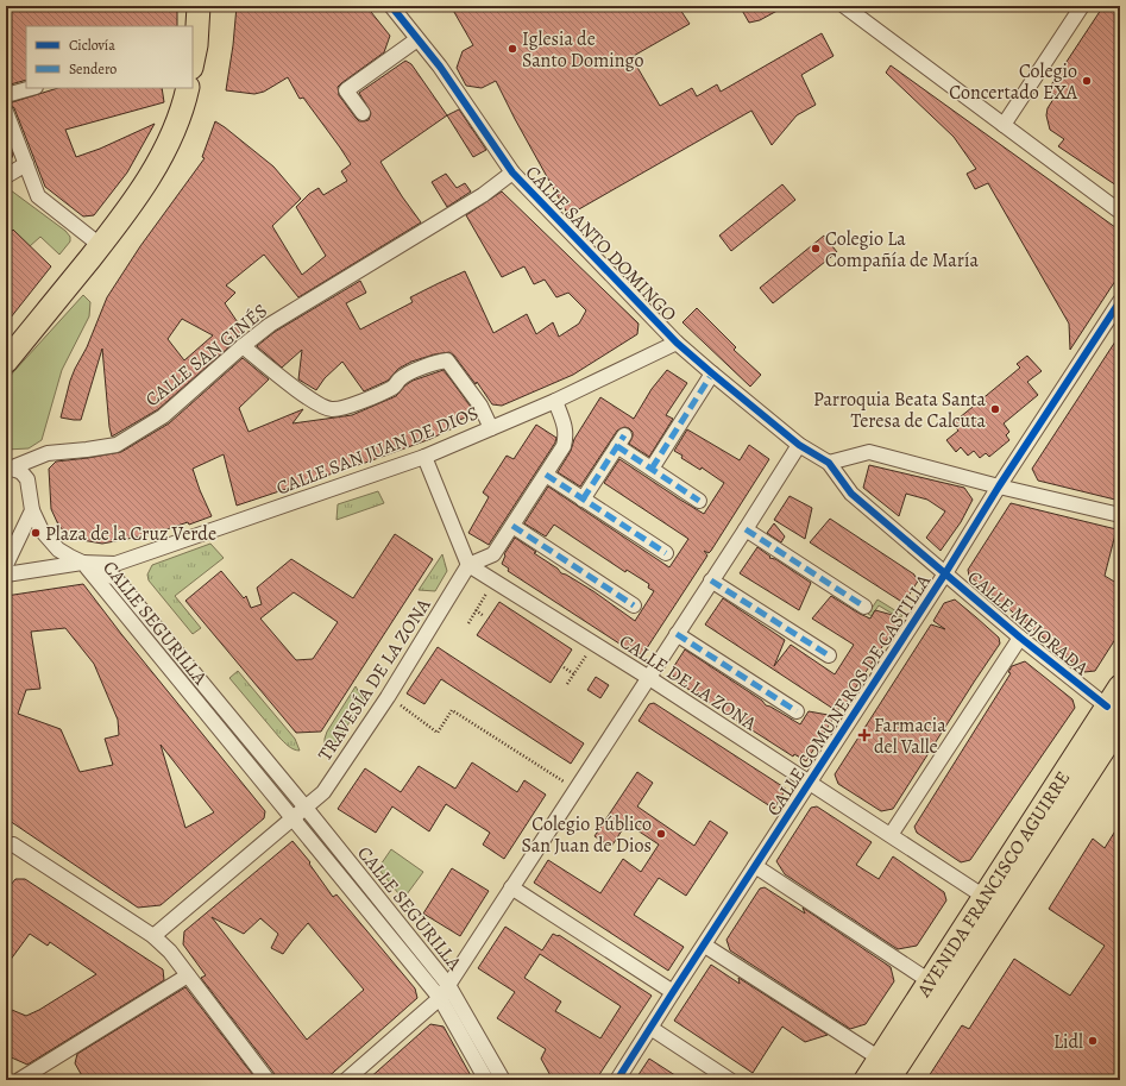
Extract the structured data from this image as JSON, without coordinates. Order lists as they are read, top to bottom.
{
  "streets": {
    "main road": ["AVENIDA FRANCISCO AGUIRRE"],
    "street": [
      "CALLE SANTO DOMINGO",
      "CALLE SAN GINÉS",
      "CALLE SAN JUAN DE DIOS",
      "CALLE SEGURILLA",
      "CALLE MEJORADA",
      "TRAVESÍA DE LA ZONA",
      "CALLE DE LA ZONA",
      "CALLE COMUNEROS DE CASTILLA"
    ]
  },
  "crossings": [
    ["CALLE SANTO DOMINGO", "CALLE SAN GINÉS"],
    ["CALLE SANTO DOMINGO", "CALLE SAN JUAN DE DIOS"],
    ["CALLE SANTO DOMINGO", "CALLE MEJORADA"],
    ["CALLE SAN JUAN DE DIOS", "CALLE SEGURILLA"],
    ["CALLE SEGURILLA", "TRAVESÍA DE LA ZONA"],
    ["CALLE MEJORADA", "CALLE COMUNEROS DE CASTILLA"],
    ["CALLE MEJORADA", "AVENIDA FRANCISCO AGUIRRE"],
    ["TRAVESÍA DE LA ZONA", "CALLE DE LA ZONA"],
    ["CALLE DE LA ZONA", "CALLE COMUNEROS DE CASTILLA"],
    ["CALLE DE LA ZONA", "AVENIDA FRANCISCO AGUIRRE"]
  ],
  "places": {
    "other": [
      "Iglesia de Santo Domingo",
      "Colegio Concertado EXA",
      "Colegio La Compañía de María",
      "Parroquia Beata Santa Teresa de Calcuta",
      "Plaza de la Cruz Verde",
      "Colegio Público San Juan de Dios",
      "Lidl"
    ],
    "health": ["Farmacia del Valle"]
  },
  "legend": ["Ciclovía", "Sendero"]
}
